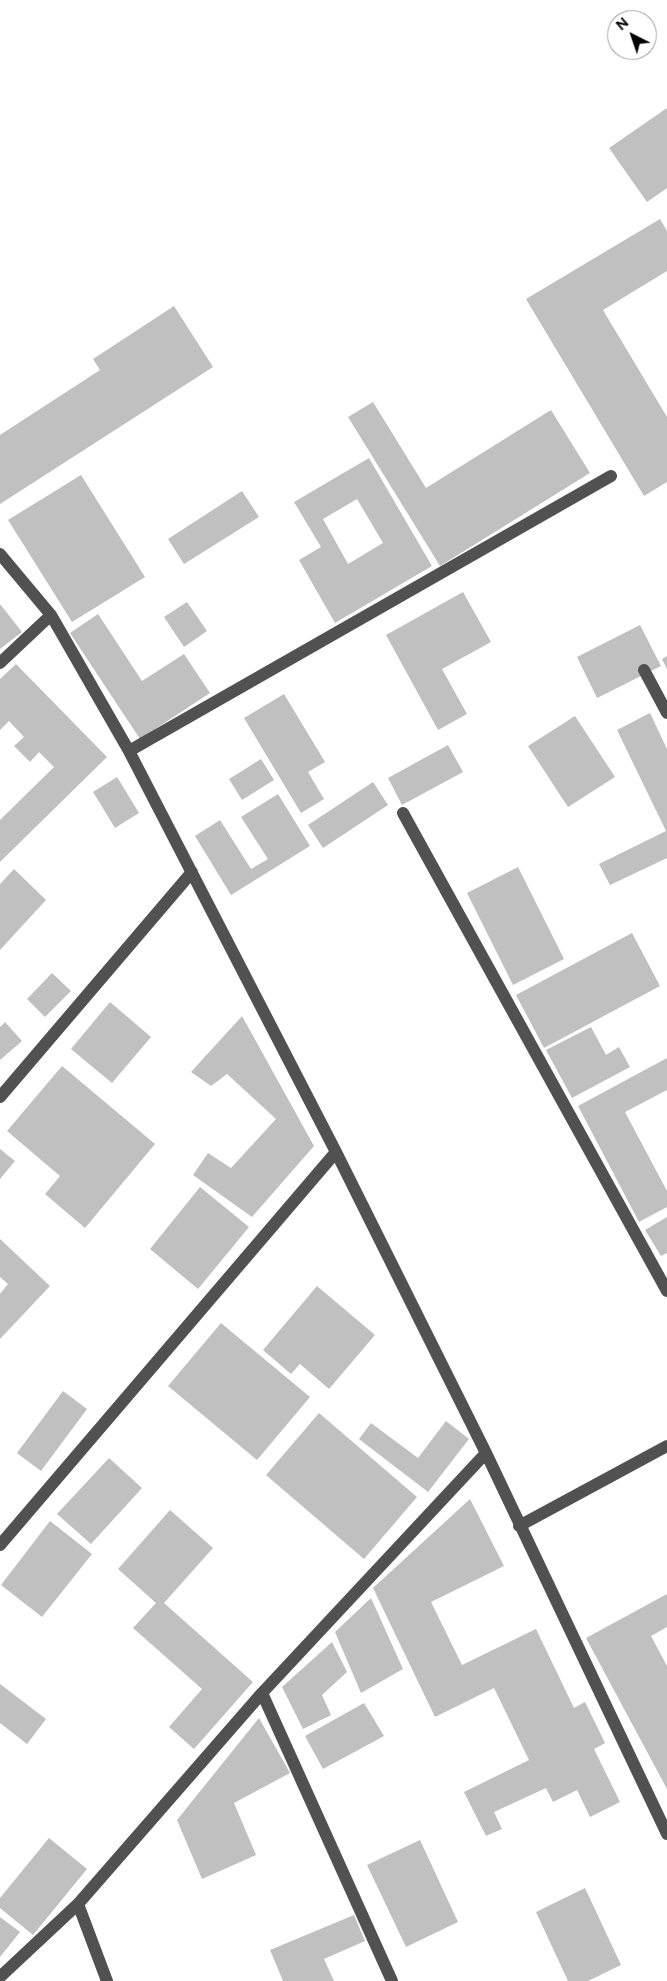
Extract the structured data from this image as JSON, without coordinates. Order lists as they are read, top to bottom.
{
  "north": "top left"
}
